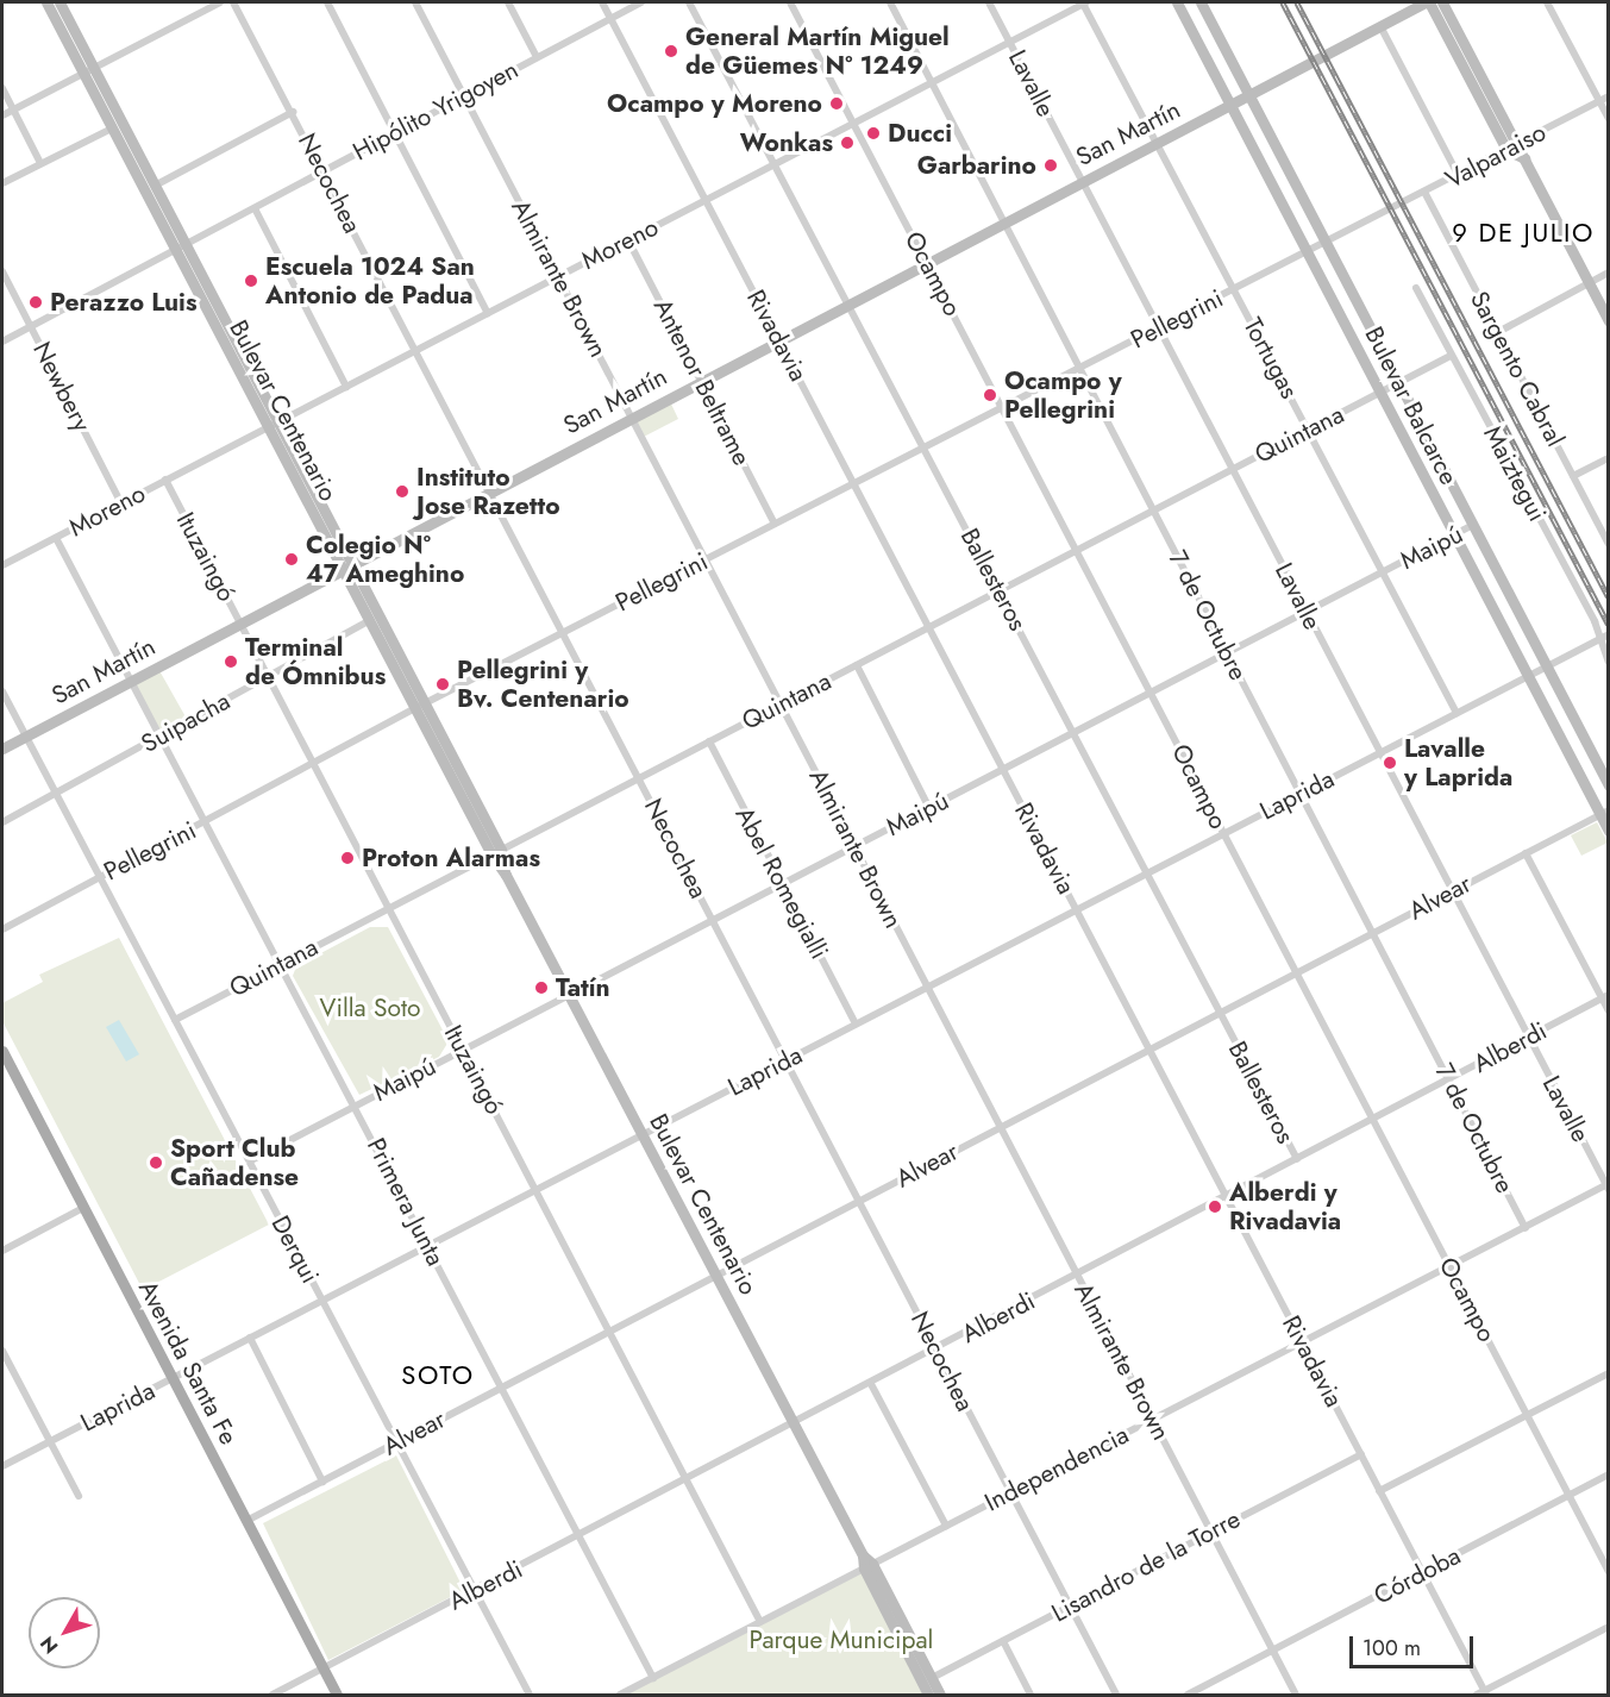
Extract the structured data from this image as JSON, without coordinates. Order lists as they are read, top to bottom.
{
  "streets": {
    "main road": [
      "San Martín",
      "Bulevar Balcarce",
      "Bulevar Centenario",
      "Avenida Santa Fe"
    ],
    "street": [
      "Lavalle",
      "Hipólito Yrigoyen",
      "Valparaiso",
      "Necochea",
      "Moreno",
      "Ocampo",
      "Almirante Brown",
      "Pellegrini",
      "Rivadavia",
      "Tortugas",
      "Sargento Cabral",
      "Antenor Beltrame",
      "Newbery",
      "Quintana",
      "Maiztegui",
      "Maipú",
      "Ituzaingó",
      "Ballesteros",
      "7 de Octubre",
      "Suipacha",
      "Laprida",
      "Abel Romegialli",
      "Alvear",
      "Alberdi",
      "Primera Junta",
      "Derqui",
      "Independencia",
      "Lisandro de la Torre",
      "Córdoba"
    ]
  },
  "crossings": [
    ["Lavalle", "San Martín"],
    ["Lavalle", "Moreno"],
    ["Lavalle", "Pellegrini"],
    ["Lavalle", "Quintana"],
    ["Lavalle", "Maipú"],
    ["Lavalle", "Laprida"],
    ["Lavalle", "Alvear"],
    ["Lavalle", "Alberdi"],
    ["Lavalle", "Independencia"],
    ["Hipólito Yrigoyen", "Necochea"],
    ["Hipólito Yrigoyen", "Almirante Brown"],
    ["Hipólito Yrigoyen", "Rivadavia"],
    ["Hipólito Yrigoyen", "Newbery"],
    ["Hipólito Yrigoyen", "Bulevar Centenario"],
    ["San Martín", "Necochea"],
    ["San Martín", "Ocampo"],
    ["San Martín", "Almirante Brown"],
    ["San Martín", "Rivadavia"],
    ["San Martín", "Tortugas"],
    ["San Martín", "Antenor Beltrame"],
    ["San Martín", "Bulevar Balcarce"],
    ["San Martín", "Bulevar Centenario"],
    ["San Martín", "Ituzaingó"],
    ["San Martín", "Ballesteros"],
    ["San Martín", "7 de Octubre"],
    ["San Martín", "Primera Junta"],
    ["San Martín", "Derqui"],
    ["Valparaiso", "Pellegrini"],
    ["Valparaiso", "Sargento Cabral"],
    ["Valparaiso", "Bulevar Balcarce"],
    ["Necochea", "Moreno"],
    ["Necochea", "Pellegrini"],
    ["Necochea", "Quintana"],
    ["Necochea", "Maipú"],
    ["Necochea", "Laprida"],
    ["Necochea", "Alvear"],
    ["Necochea", "Alberdi"],
    ["Necochea", "Independencia"],
    ["Necochea", "Lisandro de la Torre"],
    ["Moreno", "Ocampo"],
    ["Moreno", "Almirante Brown"],
    ["Moreno", "Rivadavia"],
    ["Moreno", "Tortugas"],
    ["Moreno", "Antenor Beltrame"],
    ["Moreno", "Newbery"],
    ["Moreno", "Bulevar Centenario"],
    ["Moreno", "Ituzaingó"],
    ["Moreno", "Ballesteros"],
    ["Moreno", "7 de Octubre"],
    ["Moreno", "Primera Junta"],
    ["Ocampo", "Pellegrini"],
    ["Ocampo", "Quintana"],
    ["Ocampo", "Maipú"],
    ["Ocampo", "Laprida"],
    ["Ocampo", "Alvear"],
    ["Ocampo", "Alberdi"],
    ["Ocampo", "Independencia"],
    ["Ocampo", "Córdoba"],
    ["Almirante Brown", "Pellegrini"],
    ["Almirante Brown", "Quintana"],
    ["Almirante Brown", "Maipú"],
    ["Almirante Brown", "Laprida"],
    ["Almirante Brown", "Alvear"],
    ["Almirante Brown", "Alberdi"],
    ["Almirante Brown", "Independencia"],
    ["Almirante Brown", "Lisandro de la Torre"],
    ["Almirante Brown", "Córdoba"],
    ["Pellegrini", "Rivadavia"],
    ["Pellegrini", "Tortugas"],
    ["Pellegrini", "Antenor Beltrame"],
    ["Pellegrini", "Bulevar Balcarce"],
    ["Pellegrini", "Bulevar Centenario"],
    ["Pellegrini", "Ituzaingó"],
    ["Pellegrini", "Ballesteros"],
    ["Pellegrini", "7 de Octubre"],
    ["Pellegrini", "Primera Junta"],
    ["Pellegrini", "Derqui"],
    ["Rivadavia", "Quintana"],
    ["Rivadavia", "Maipú"],
    ["Rivadavia", "Laprida"],
    ["Rivadavia", "Alvear"],
    ["Rivadavia", "Alberdi"],
    ["Rivadavia", "Independencia"],
    ["Rivadavia", "Lisandro de la Torre"],
    ["Rivadavia", "Córdoba"],
    ["Tortugas", "Quintana"],
    ["Tortugas", "Maipú"],
    ["Tortugas", "Laprida"],
    ["Bulevar Balcarce", "Quintana"],
    ["Bulevar Balcarce", "Maipú"],
    ["Bulevar Balcarce", "Laprida"],
    ["Bulevar Balcarce", "Alvear"],
    ["Bulevar Centenario", "Quintana"],
    ["Bulevar Centenario", "Maipú"],
    ["Bulevar Centenario", "Suipacha"],
    ["Bulevar Centenario", "Laprida"],
    ["Bulevar Centenario", "Alvear"],
    ["Bulevar Centenario", "Alberdi"],
    ["Bulevar Centenario", "Independencia"],
    ["Bulevar Centenario", "Lisandro de la Torre"],
    ["Quintana", "Maiztegui"],
    ["Quintana", "Ituzaingó"],
    ["Quintana", "Ballesteros"],
    ["Quintana", "7 de Octubre"],
    ["Quintana", "Abel Romegialli"],
    ["Quintana", "Primera Junta"],
    ["Quintana", "Derqui"],
    ["Maiztegui", "Laprida"],
    ["Maipú", "Ituzaingó"],
    ["Maipú", "Ballesteros"],
    ["Maipú", "7 de Octubre"],
    ["Maipú", "Abel Romegialli"],
    ["Maipú", "Primera Junta"],
    ["Maipú", "Derqui"],
    ["Ituzaingó", "Suipacha"],
    ["Ituzaingó", "Laprida"],
    ["Ituzaingó", "Alvear"],
    ["Ituzaingó", "Alberdi"],
    ["Ituzaingó", "Independencia"],
    ["Ballesteros", "Laprida"],
    ["Ballesteros", "Alvear"],
    ["Ballesteros", "Alberdi"],
    ["7 de Octubre", "Laprida"],
    ["7 de Octubre", "Alvear"],
    ["7 de Octubre", "Alberdi"],
    ["7 de Octubre", "Independencia"],
    ["Suipacha", "Primera Junta"],
    ["Suipacha", "Derqui"],
    ["Laprida", "Abel Romegialli"],
    ["Laprida", "Primera Junta"],
    ["Laprida", "Derqui"],
    ["Laprida", "Avenida Santa Fe"],
    ["Alvear", "Primera Junta"],
    ["Alvear", "Derqui"],
    ["Alvear", "Avenida Santa Fe"],
    ["Alberdi", "Primera Junta"],
    ["Alberdi", "Derqui"],
    ["Alberdi", "Avenida Santa Fe"],
    ["Primera Junta", "Independencia"]
  ],
  "districts": ["9 DE JULIO", "SOTO"],
  "parks": ["Villa Soto", "Parque Municipal"],
  "places": [
    "General Martín Miguel de Güemes N° 1249",
    "Ocampo y Moreno",
    "Ducci",
    "Wonkas",
    "Garbarino",
    "Escuela 1024 San Antonio de Padua",
    "Perazzo Luis",
    "Ocampo y Pellegrini",
    "Instituto Jose Razetto",
    "Colegio Nº 47 Ameghino",
    "Terminal de Ómnibus",
    "Pellegrini y Bv. Centenario",
    "Lavalle y Laprida",
    "Proton Alarmas",
    "Tatín",
    "Sport Club Cañadense",
    "Alberdi y Rivadavia"
  ],
  "scale_bar": "100 m",
  "north": "bottom left"
}
